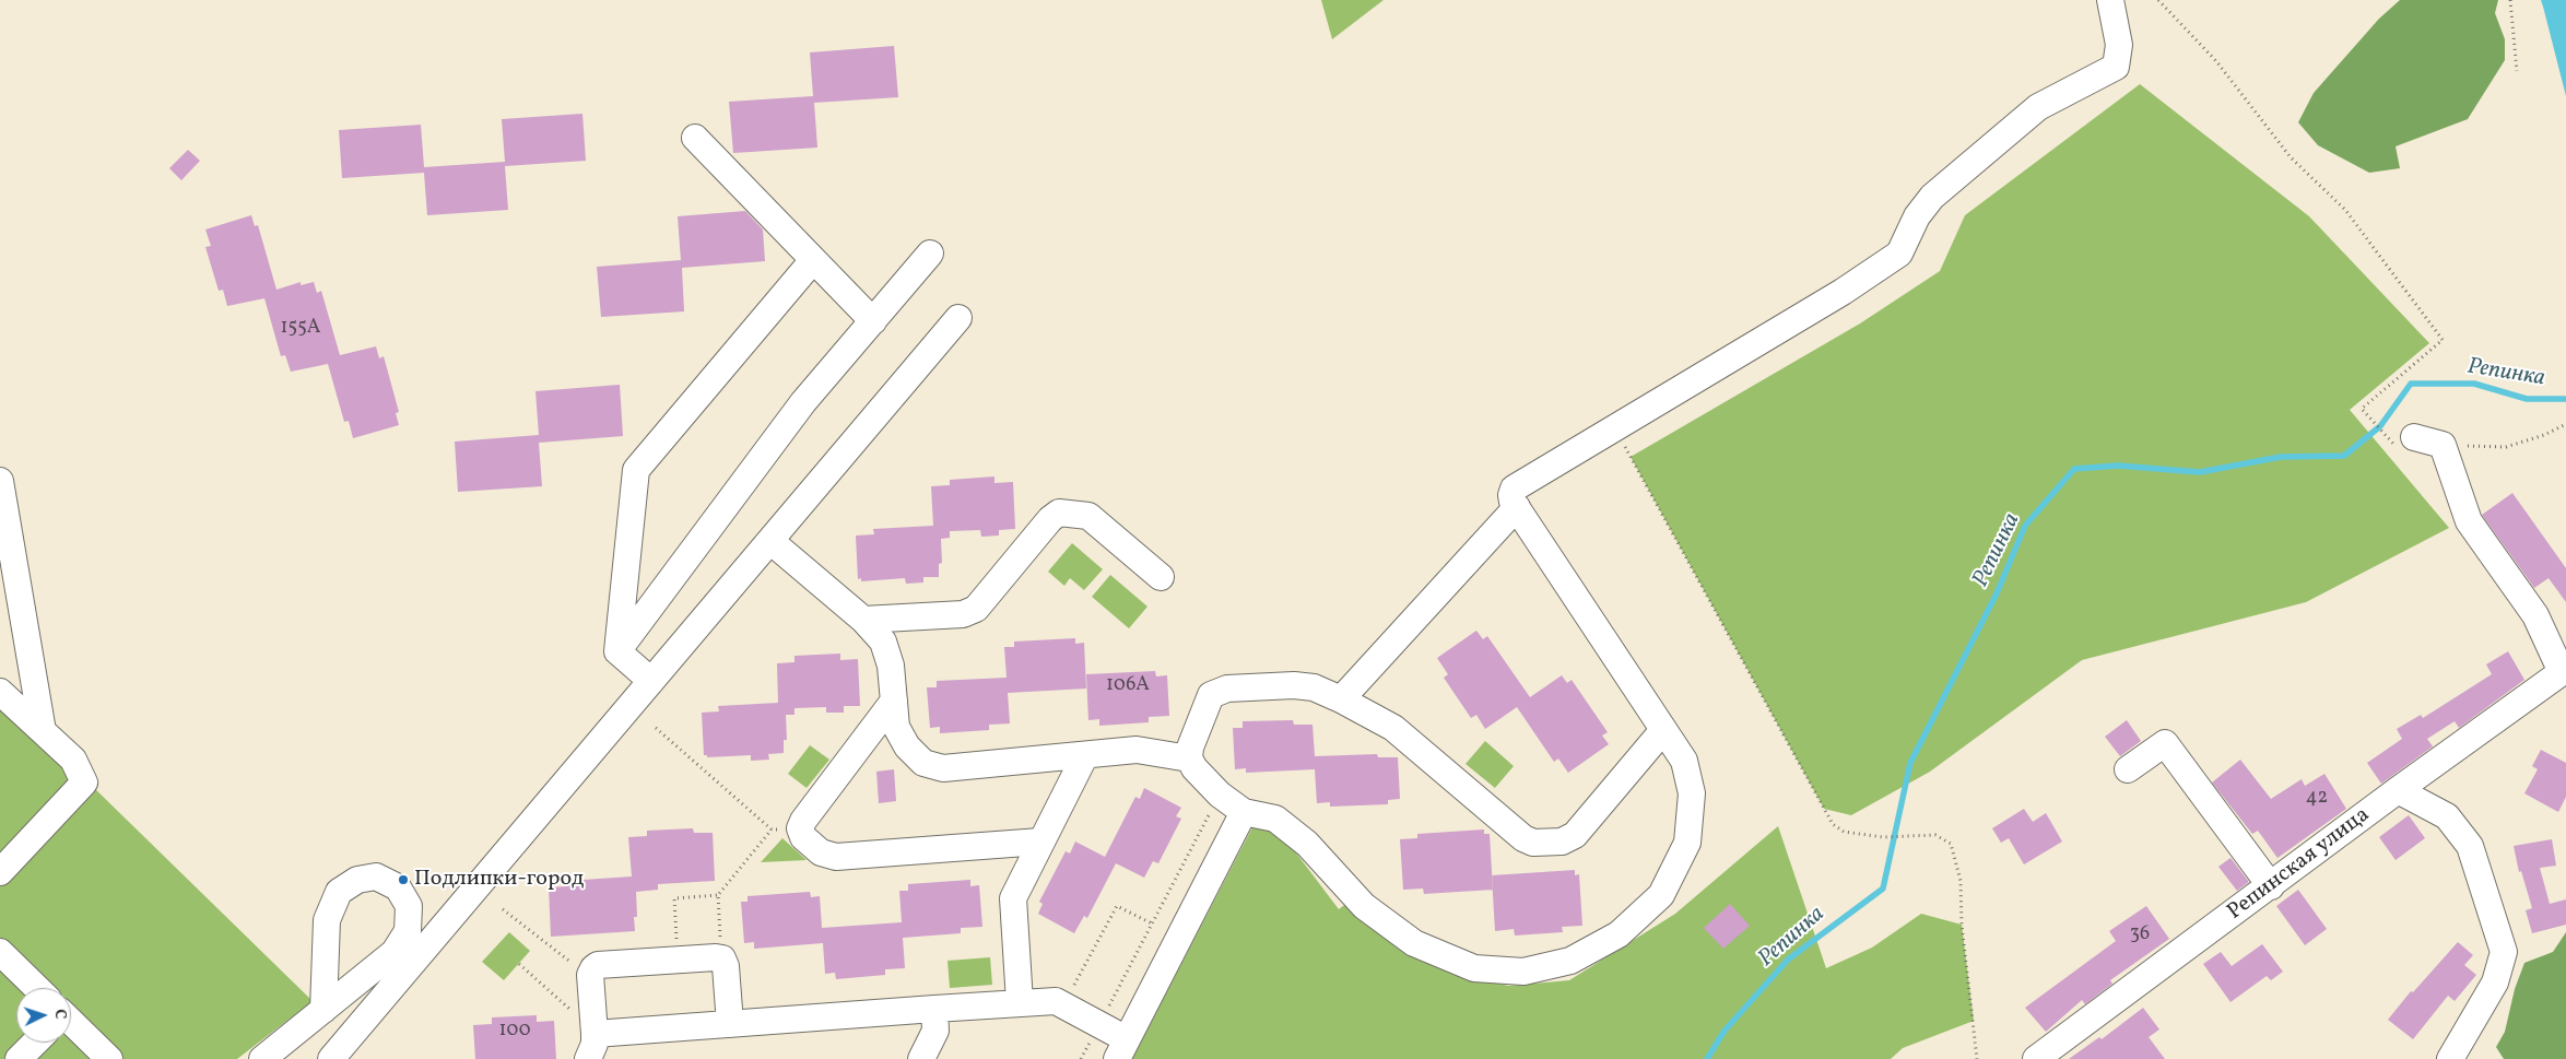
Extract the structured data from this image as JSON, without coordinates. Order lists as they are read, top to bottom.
{
  "streets": {
    "street": ["Репинская улица"]
  },
  "water": ["Репинка"],
  "places": ["Подлипки-город"],
  "house_numbers": [
    "155А",
    "106А",
    "42",
    "36",
    "100"
  ],
  "north": "right"
}
